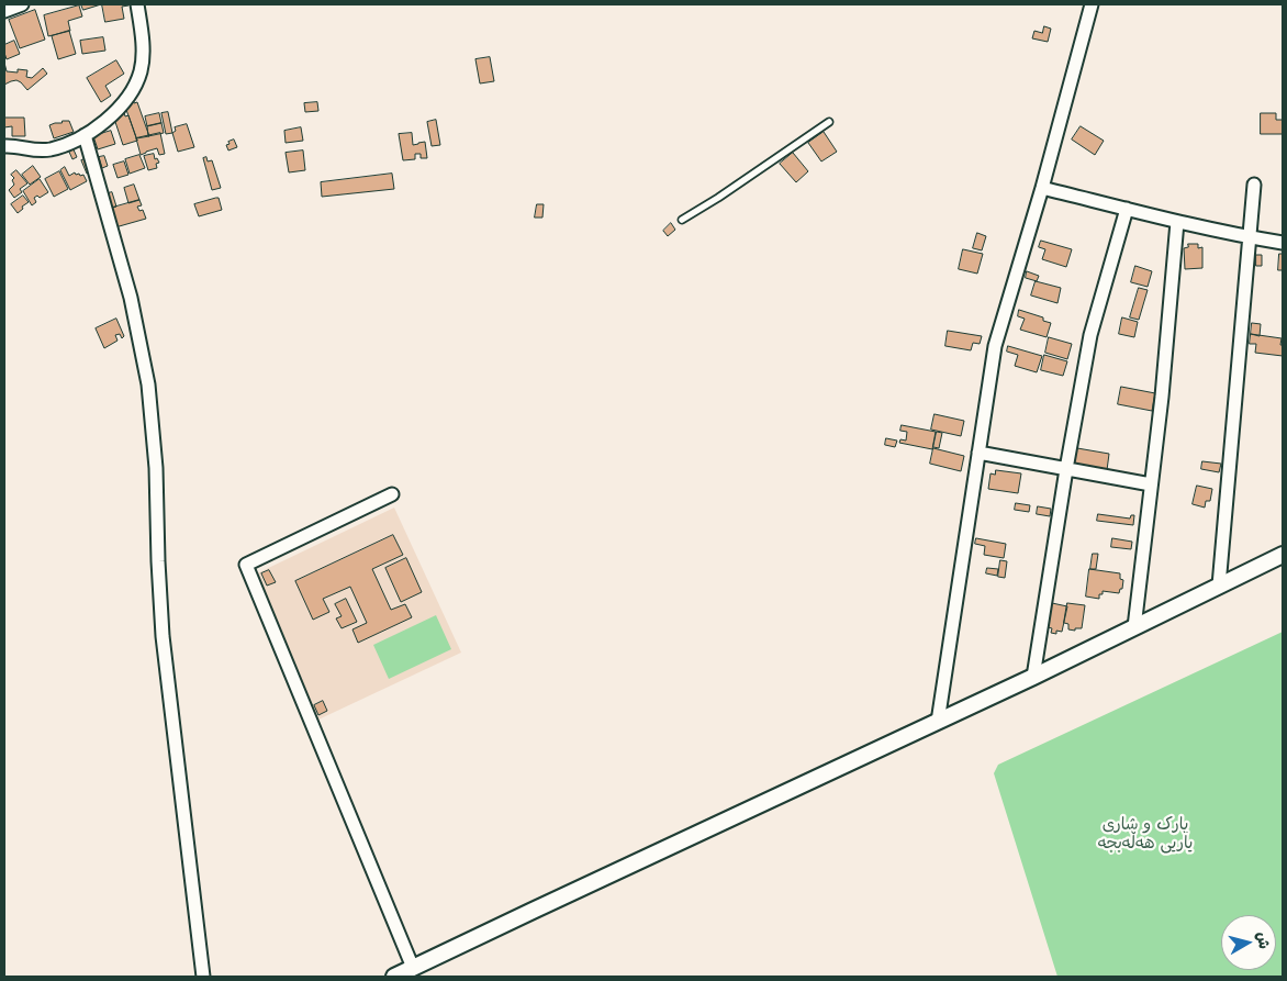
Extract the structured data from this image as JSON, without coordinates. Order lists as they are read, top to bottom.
{
  "parks": ["پارک و شاری یاریی ھەڵەبجە"],
  "north": "right"
}
